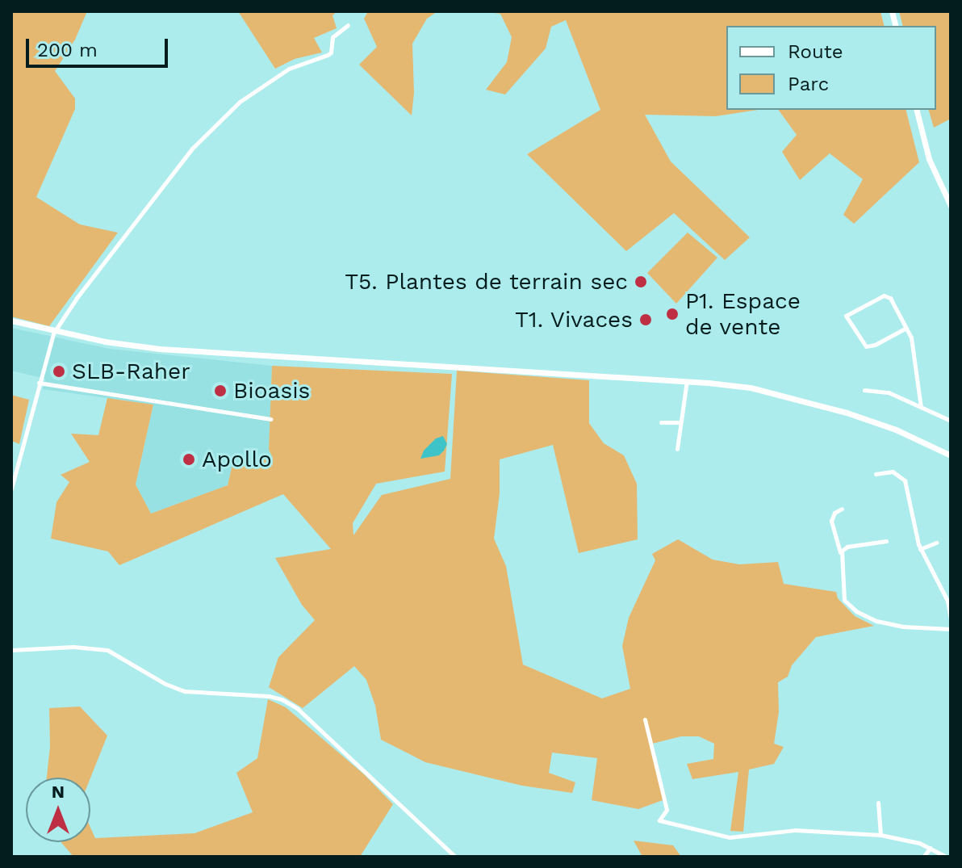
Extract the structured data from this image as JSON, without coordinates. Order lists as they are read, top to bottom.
{
  "places": [
    "T5. Plantes de terrain sec",
    "P1. Espace de vente",
    "T1. Vivaces",
    "SLB-Raher",
    "Bioasis",
    "Apollo"
  ],
  "legend": ["Route", "Parc"],
  "scale_bar": "200 m",
  "north": "top"
}
